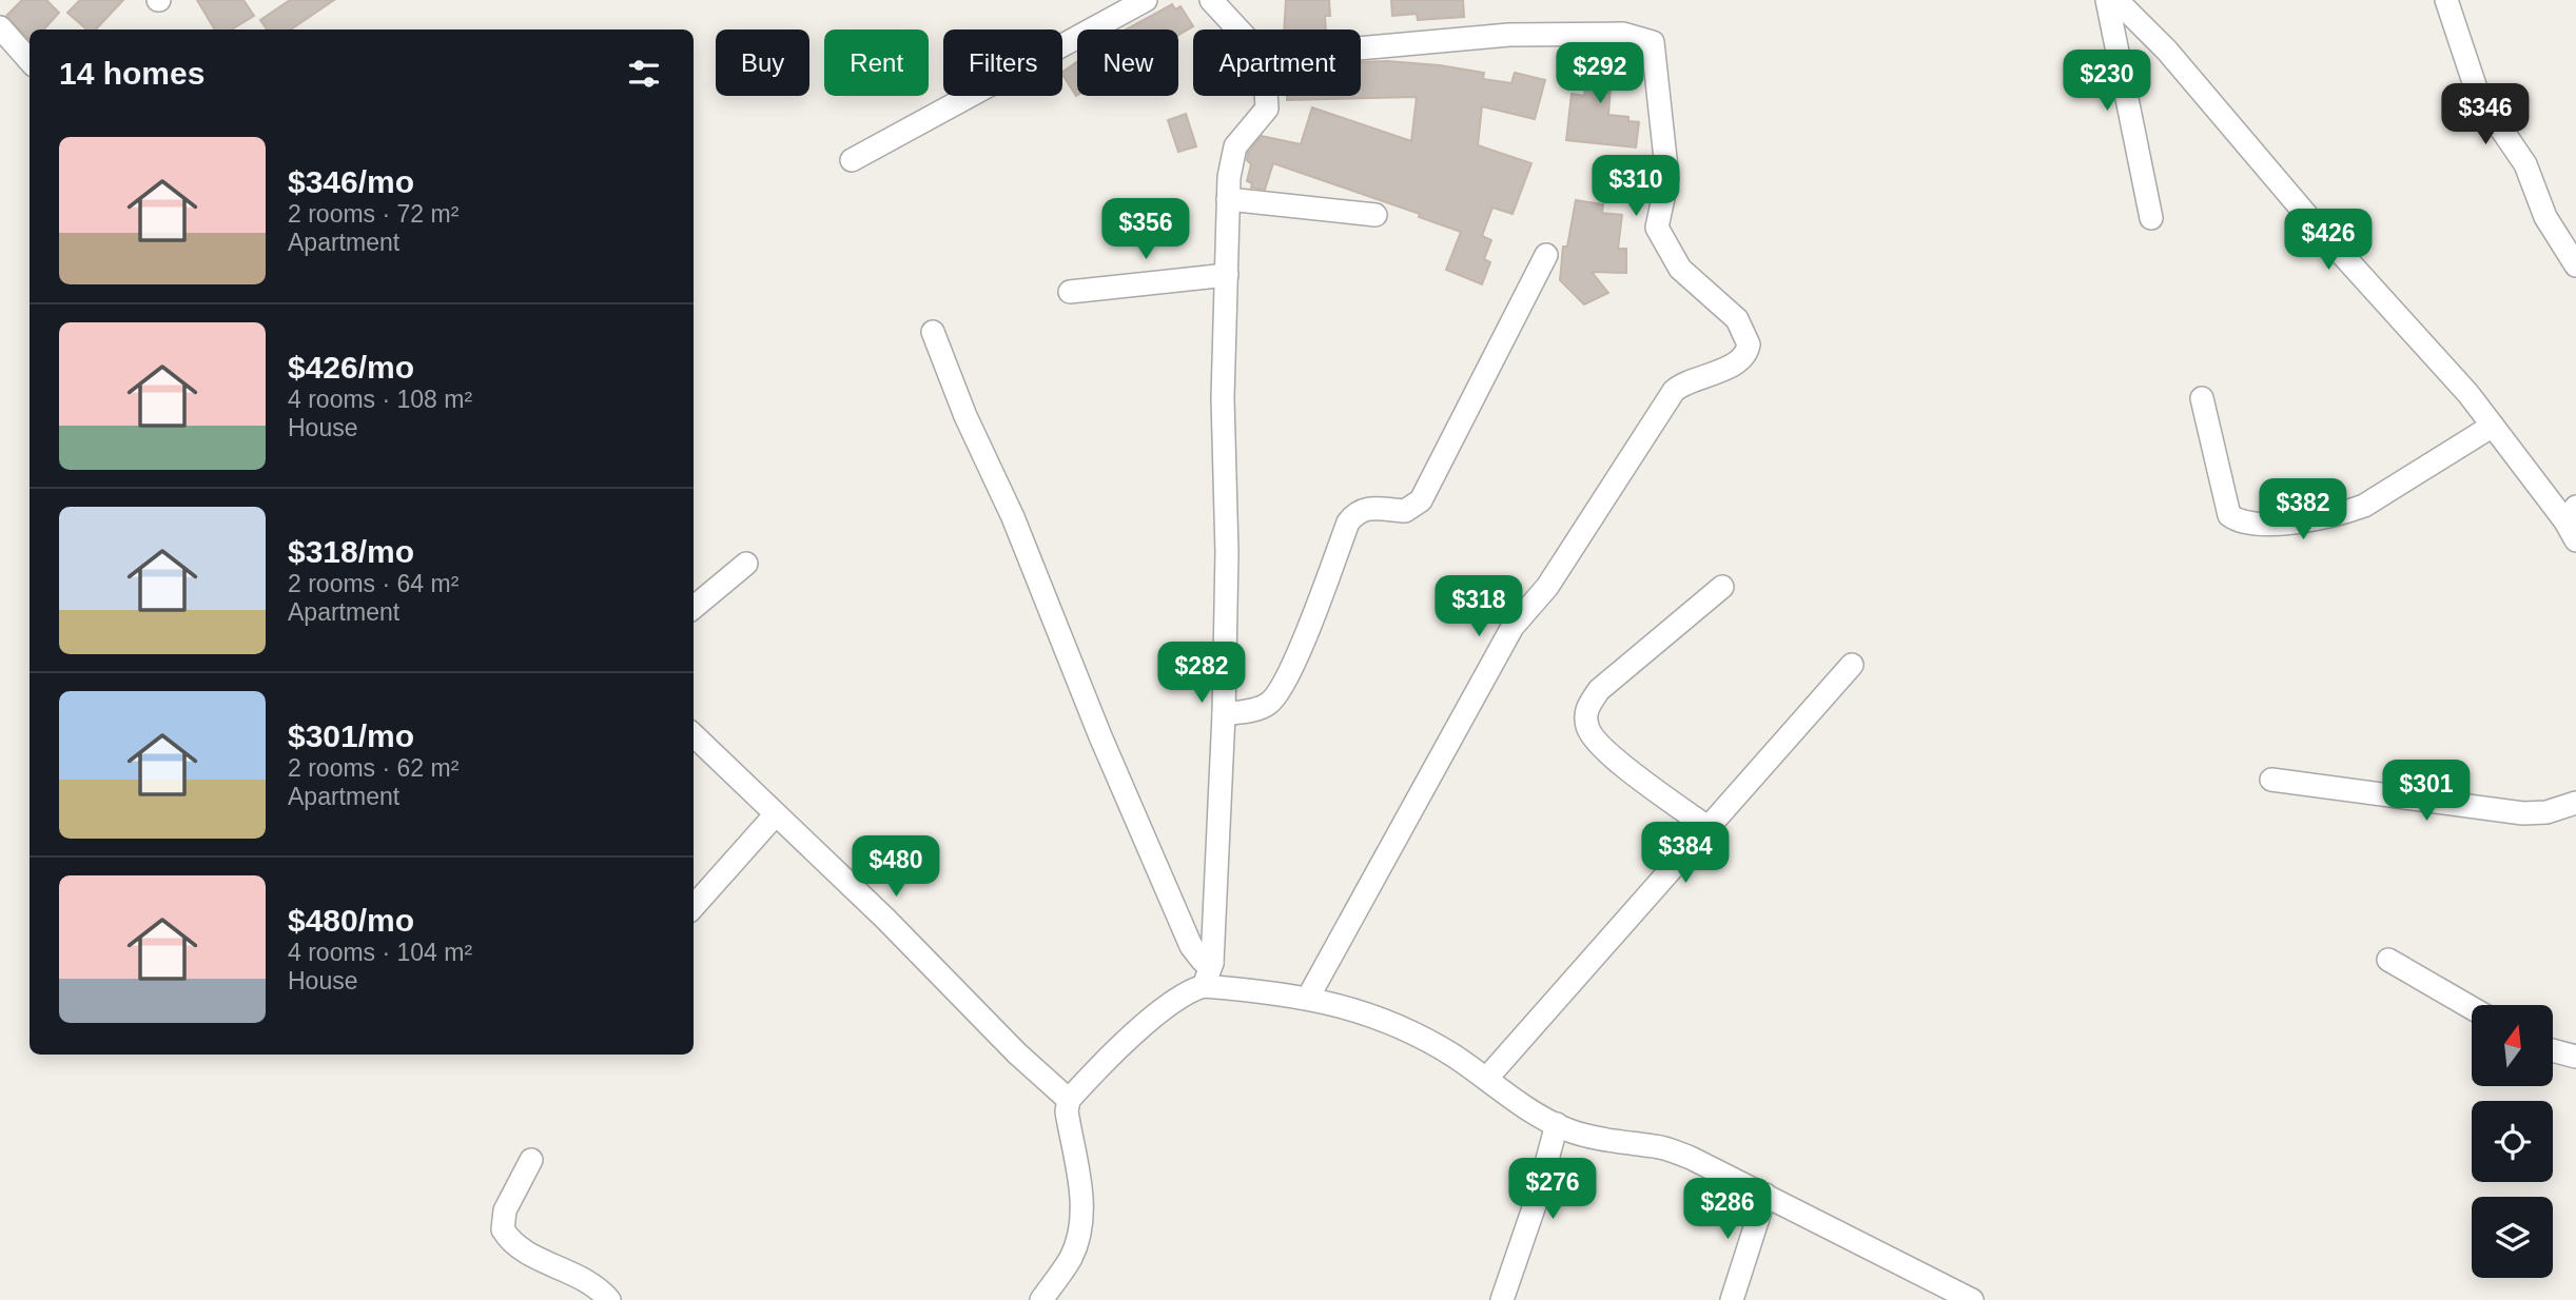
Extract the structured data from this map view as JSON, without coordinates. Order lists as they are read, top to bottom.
{
  "north": "top",
  "page": {
    "chip": [
      "Buy",
      "Rent",
      "Filters",
      "New",
      "Apartment"
    ],
    "heading": "14 homes",
    "price": [
      "$292",
      "$230",
      "$346",
      "$310",
      "$356",
      "$426",
      "$382",
      "$318",
      "$282",
      "$301",
      "$384",
      "$480",
      "$276",
      "$286"
    ],
    "list": [
      {
        "name": "$346/mo",
        "note": "2 rooms · 72 m² · Apartment"
      },
      {
        "name": "$426/mo",
        "note": "4 rooms · 108 m² · House"
      },
      {
        "name": "$318/mo",
        "note": "2 rooms · 64 m² · Apartment"
      },
      {
        "name": "$301/mo",
        "note": "2 rooms · 62 m² · Apartment"
      },
      {
        "name": "$480/mo",
        "note": "4 rooms · 104 m² · House"
      }
    ]
  }
}
